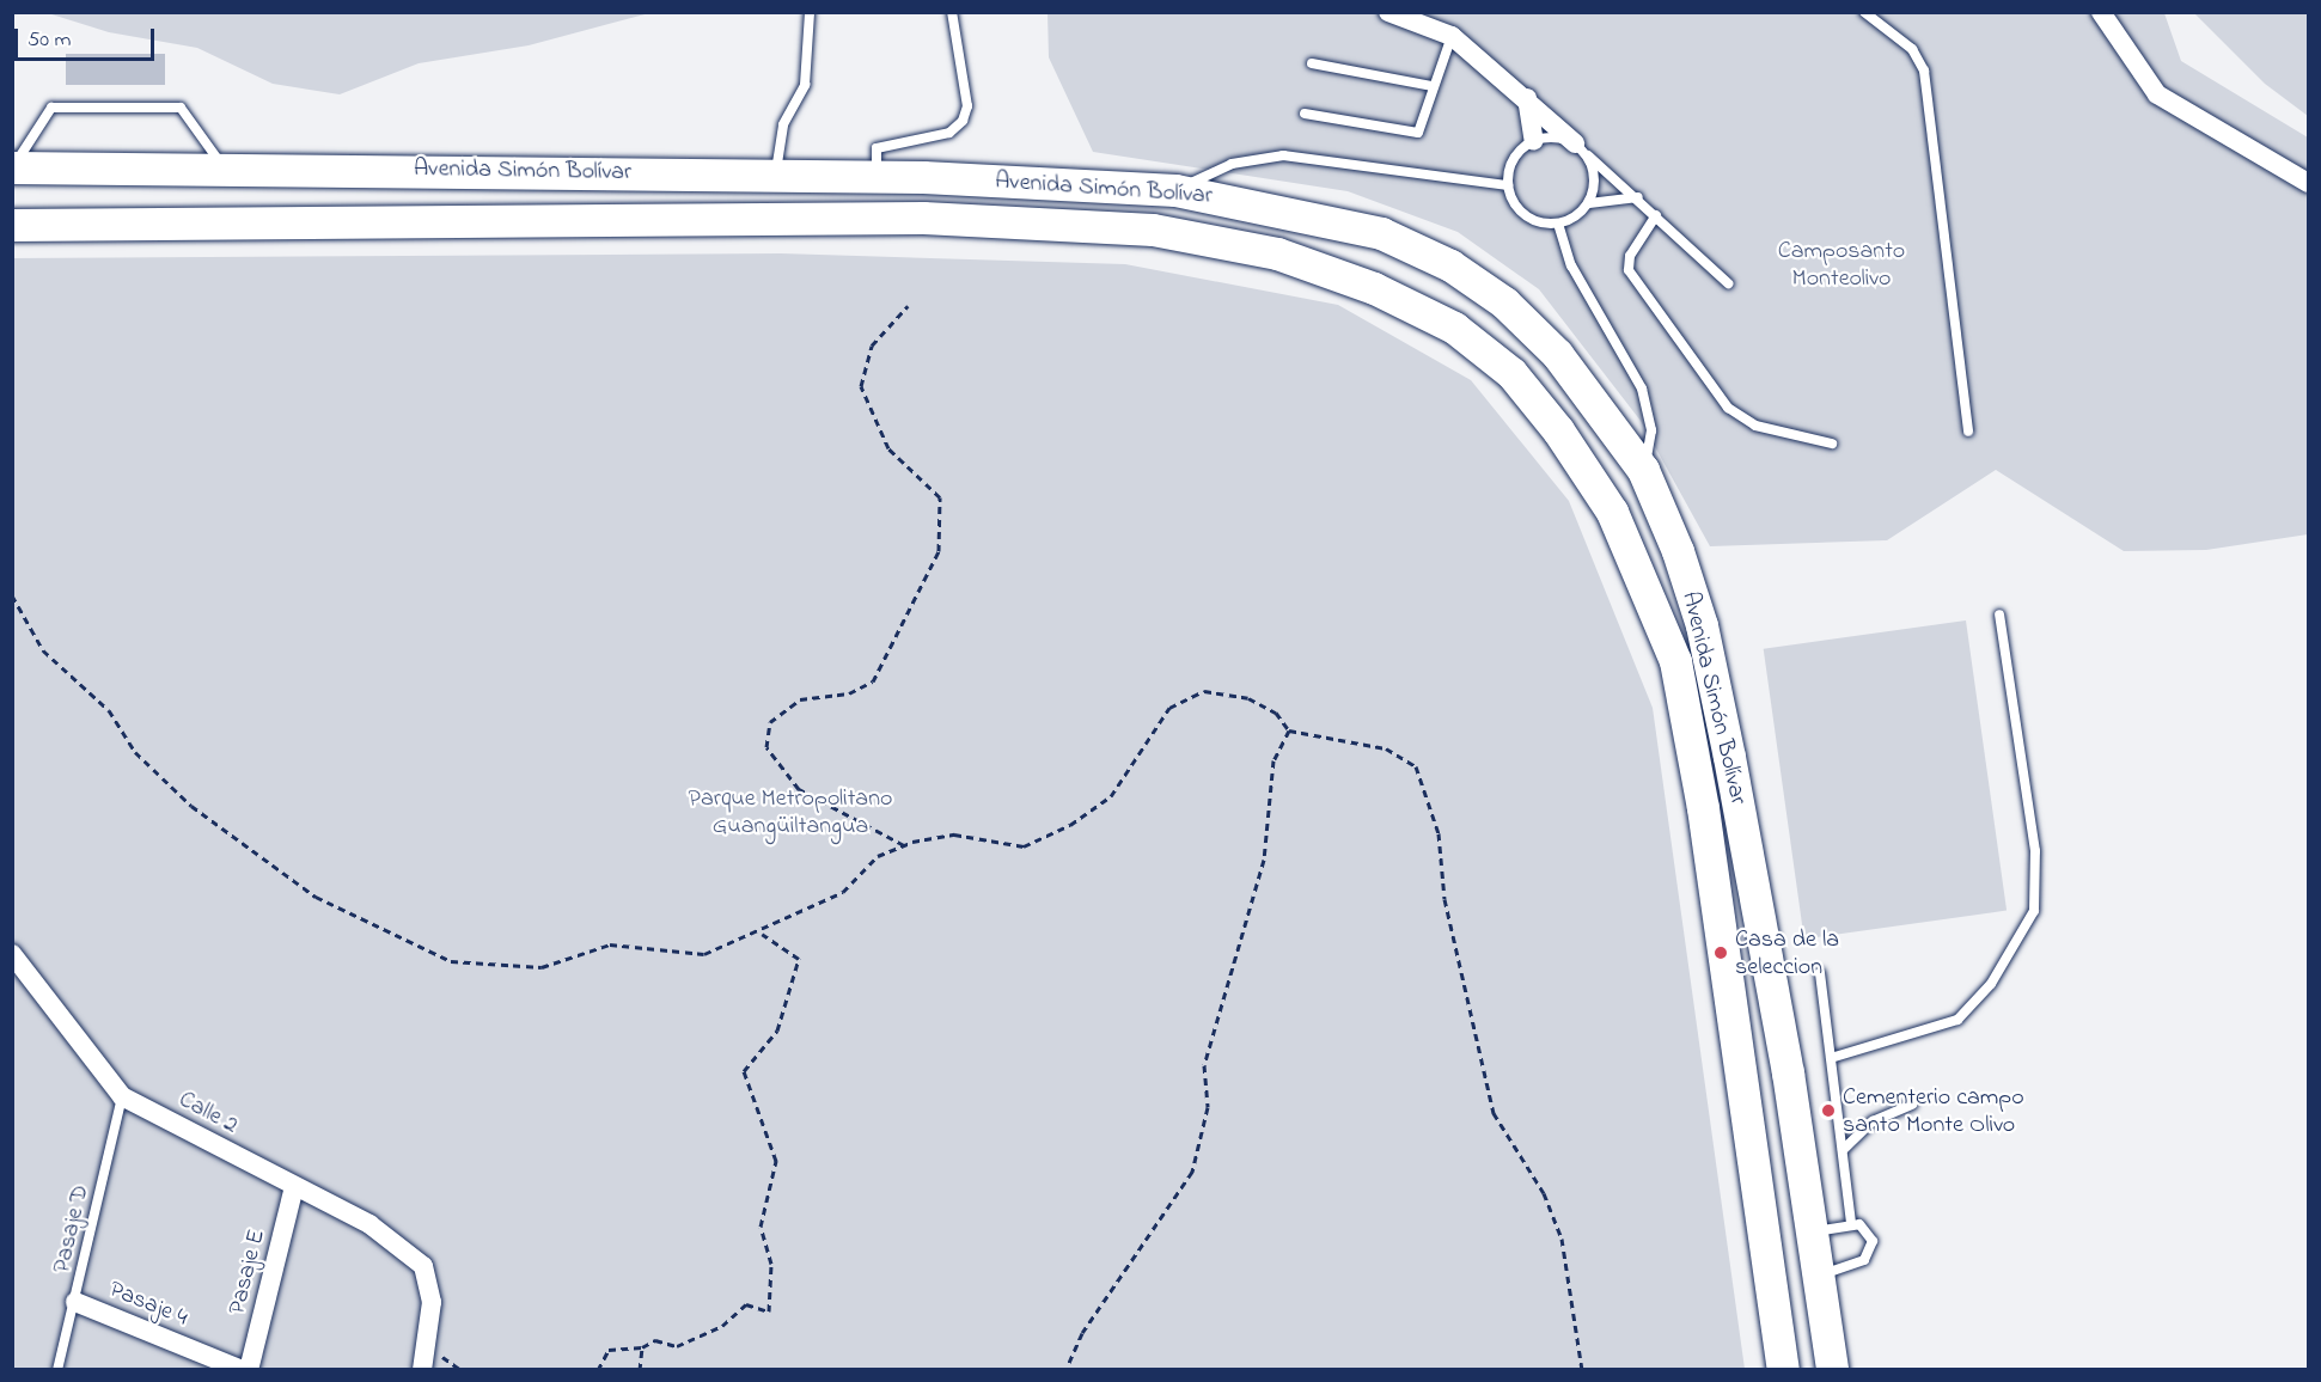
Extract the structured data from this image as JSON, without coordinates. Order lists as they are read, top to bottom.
{
  "streets": {
    "highway": ["Avenida Simón Bolívar"],
    "street": ["Calle 2", "Pasaje E", "Pasaje 4"],
    "lane": ["Pasaje D"]
  },
  "crossings": [
    ["Calle 2", "Pasaje D"],
    ["Calle 2", "Pasaje E"],
    ["Pasaje D", "Pasaje 4"]
  ],
  "parks": ["Camposanto Monteolivo", "Parque Metropolitano Guangüiltangua"],
  "places": ["Casa de la seleccion", "Cementerio campo santo Monte Olivo"],
  "scale_bar": "50 m"
}
